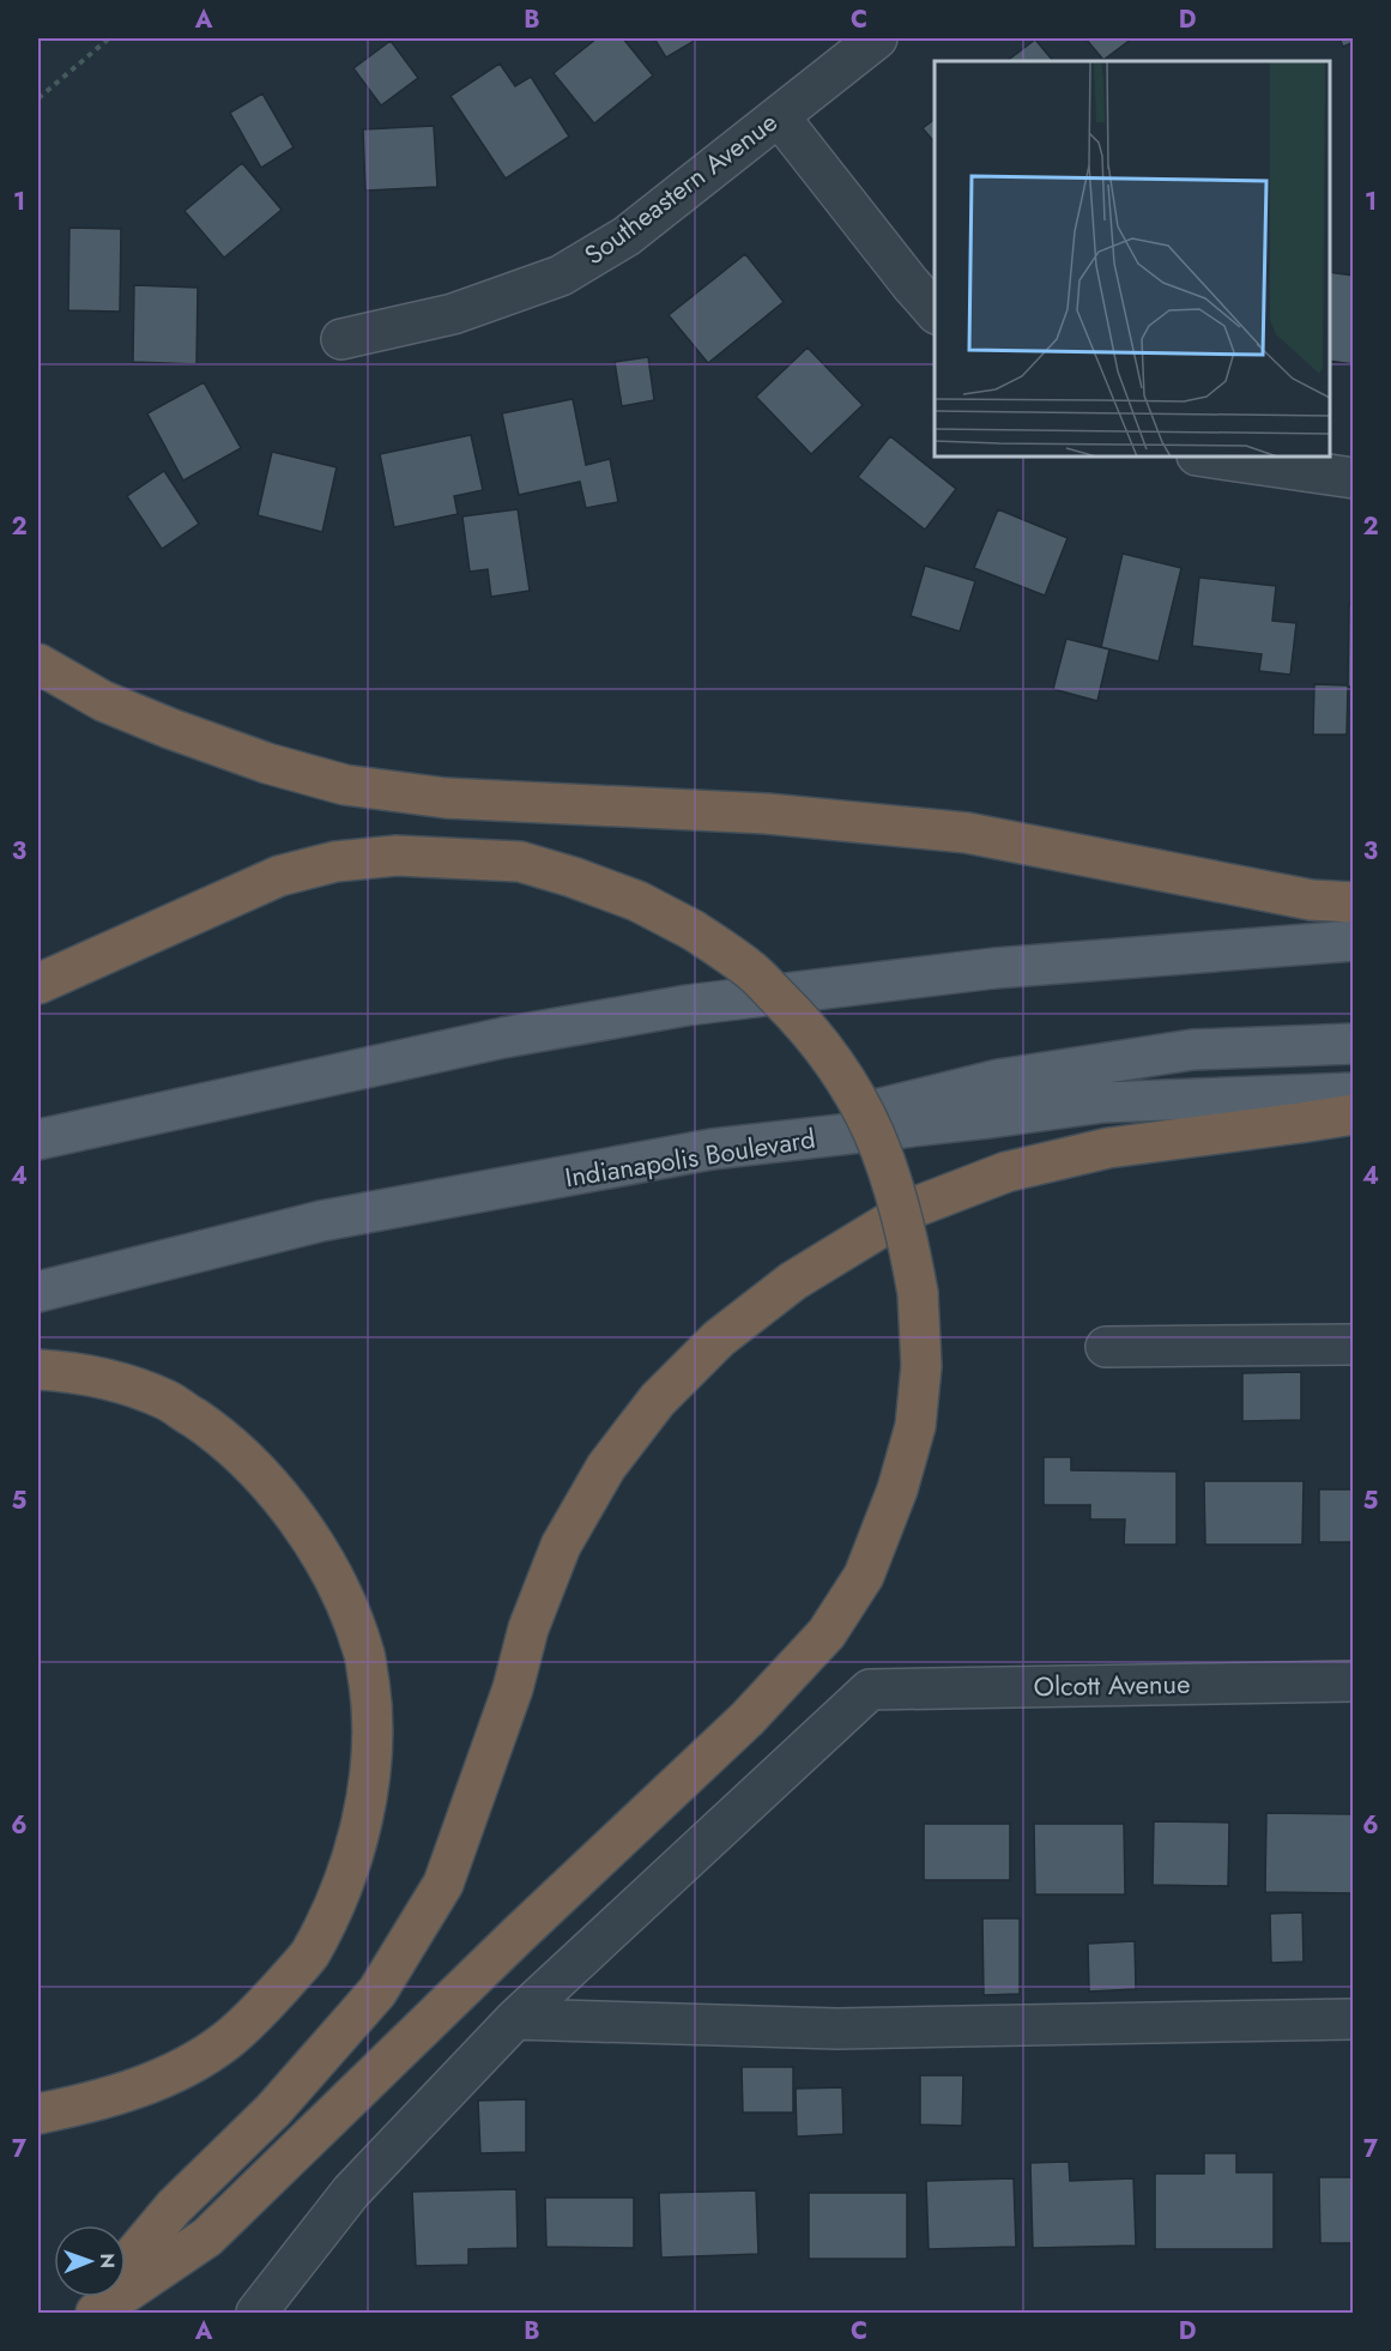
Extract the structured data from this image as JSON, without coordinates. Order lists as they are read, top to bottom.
{
  "streets": {
    "main road": ["Indianapolis Boulevard"],
    "street": ["Southeastern Avenue", "Olcott Avenue"]
  },
  "north": "right",
  "grid": {
    "columns": [
      "A",
      "B",
      "C",
      "D"
    ],
    "rows": [
      "1",
      "2",
      "3",
      "4",
      "5",
      "6",
      "7"
    ]
  }
}
